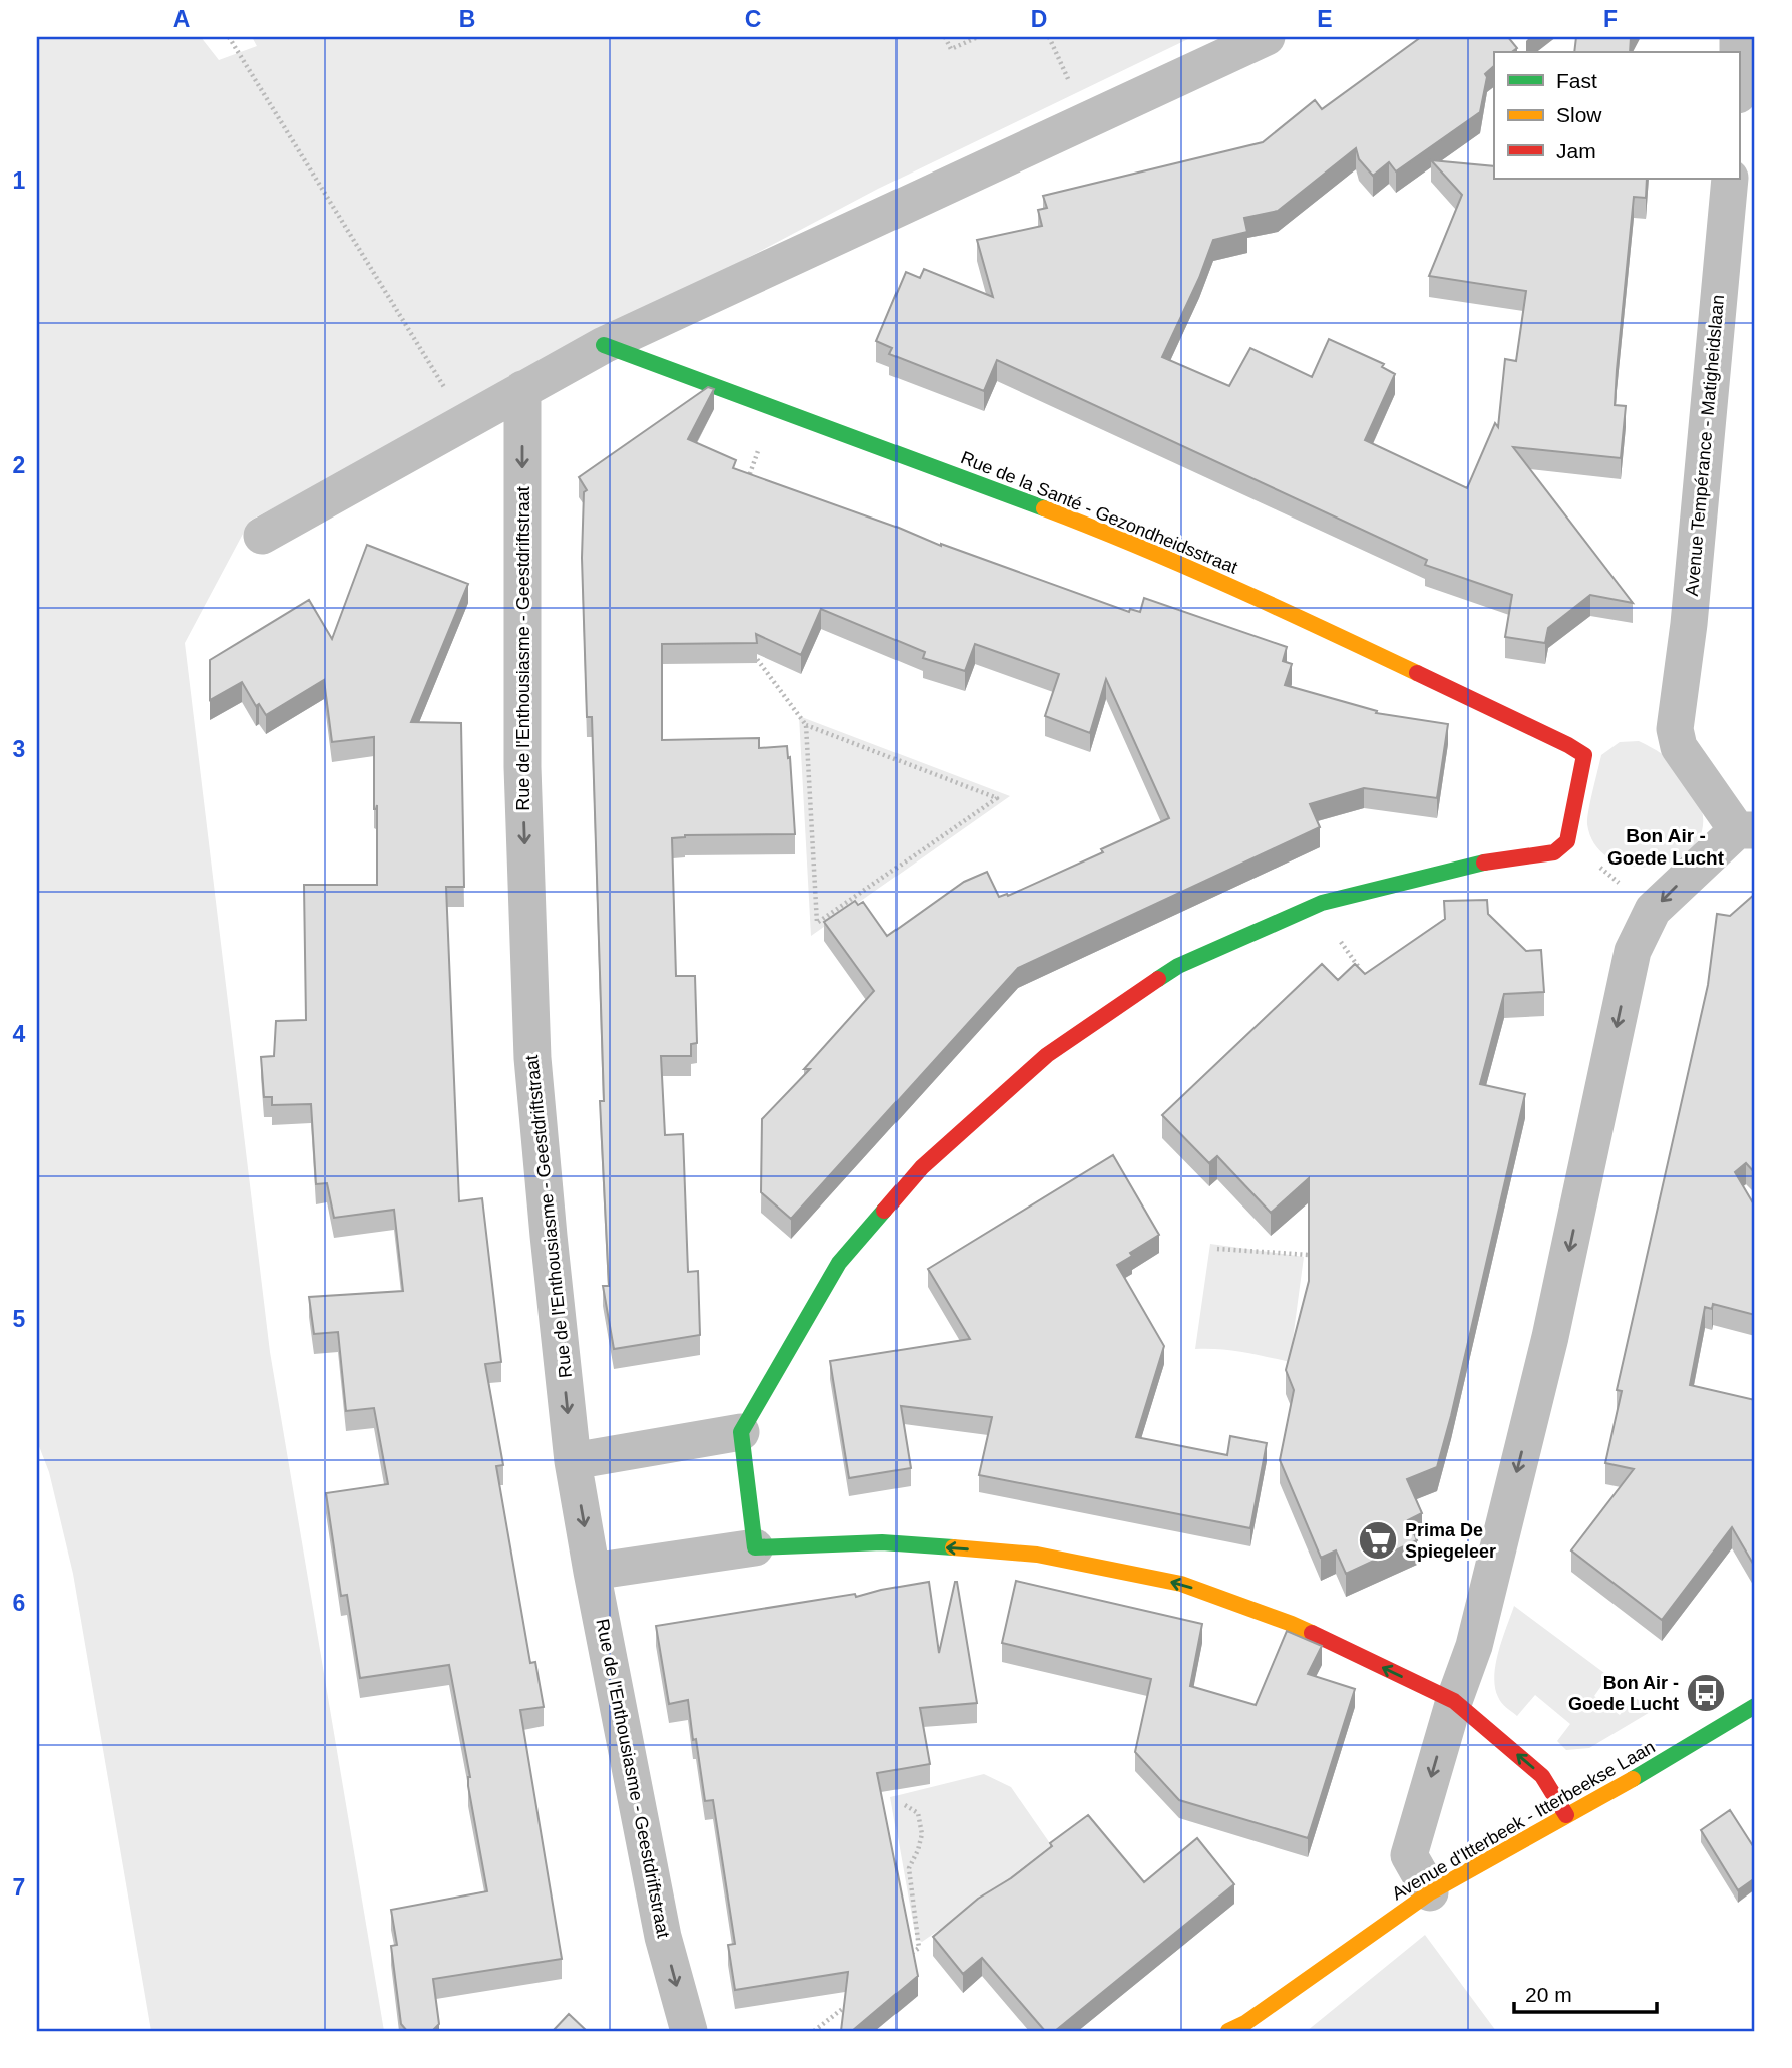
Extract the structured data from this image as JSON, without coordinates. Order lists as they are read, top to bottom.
{
  "streets": {
    "street": [
      "Avenue Tempérance - Matigheidslaan",
      "Rue de la Santé - Gezondheidsstraat",
      "Rue de l'Enthousiasme - Geestdriftstraat",
      "Avenue d'Itterbeek - Itterbeekse Laan"
    ]
  },
  "one_way": ["Rue de l'Enthousiasme - Geestdriftstraat"],
  "districts": ["Bon Air - Goede Lucht"],
  "places": {
    "supermarket": ["Prima De Spiegeleer"],
    "bus stop": ["Bon Air - Goede Lucht"]
  },
  "legend": ["Fast", "Slow", "Jam"],
  "scale_bar": "20 m",
  "grid": {
    "columns": [
      "A",
      "B",
      "C",
      "D",
      "E",
      "F"
    ],
    "rows": [
      "1",
      "2",
      "3",
      "4",
      "5",
      "6",
      "7"
    ]
  }
}
